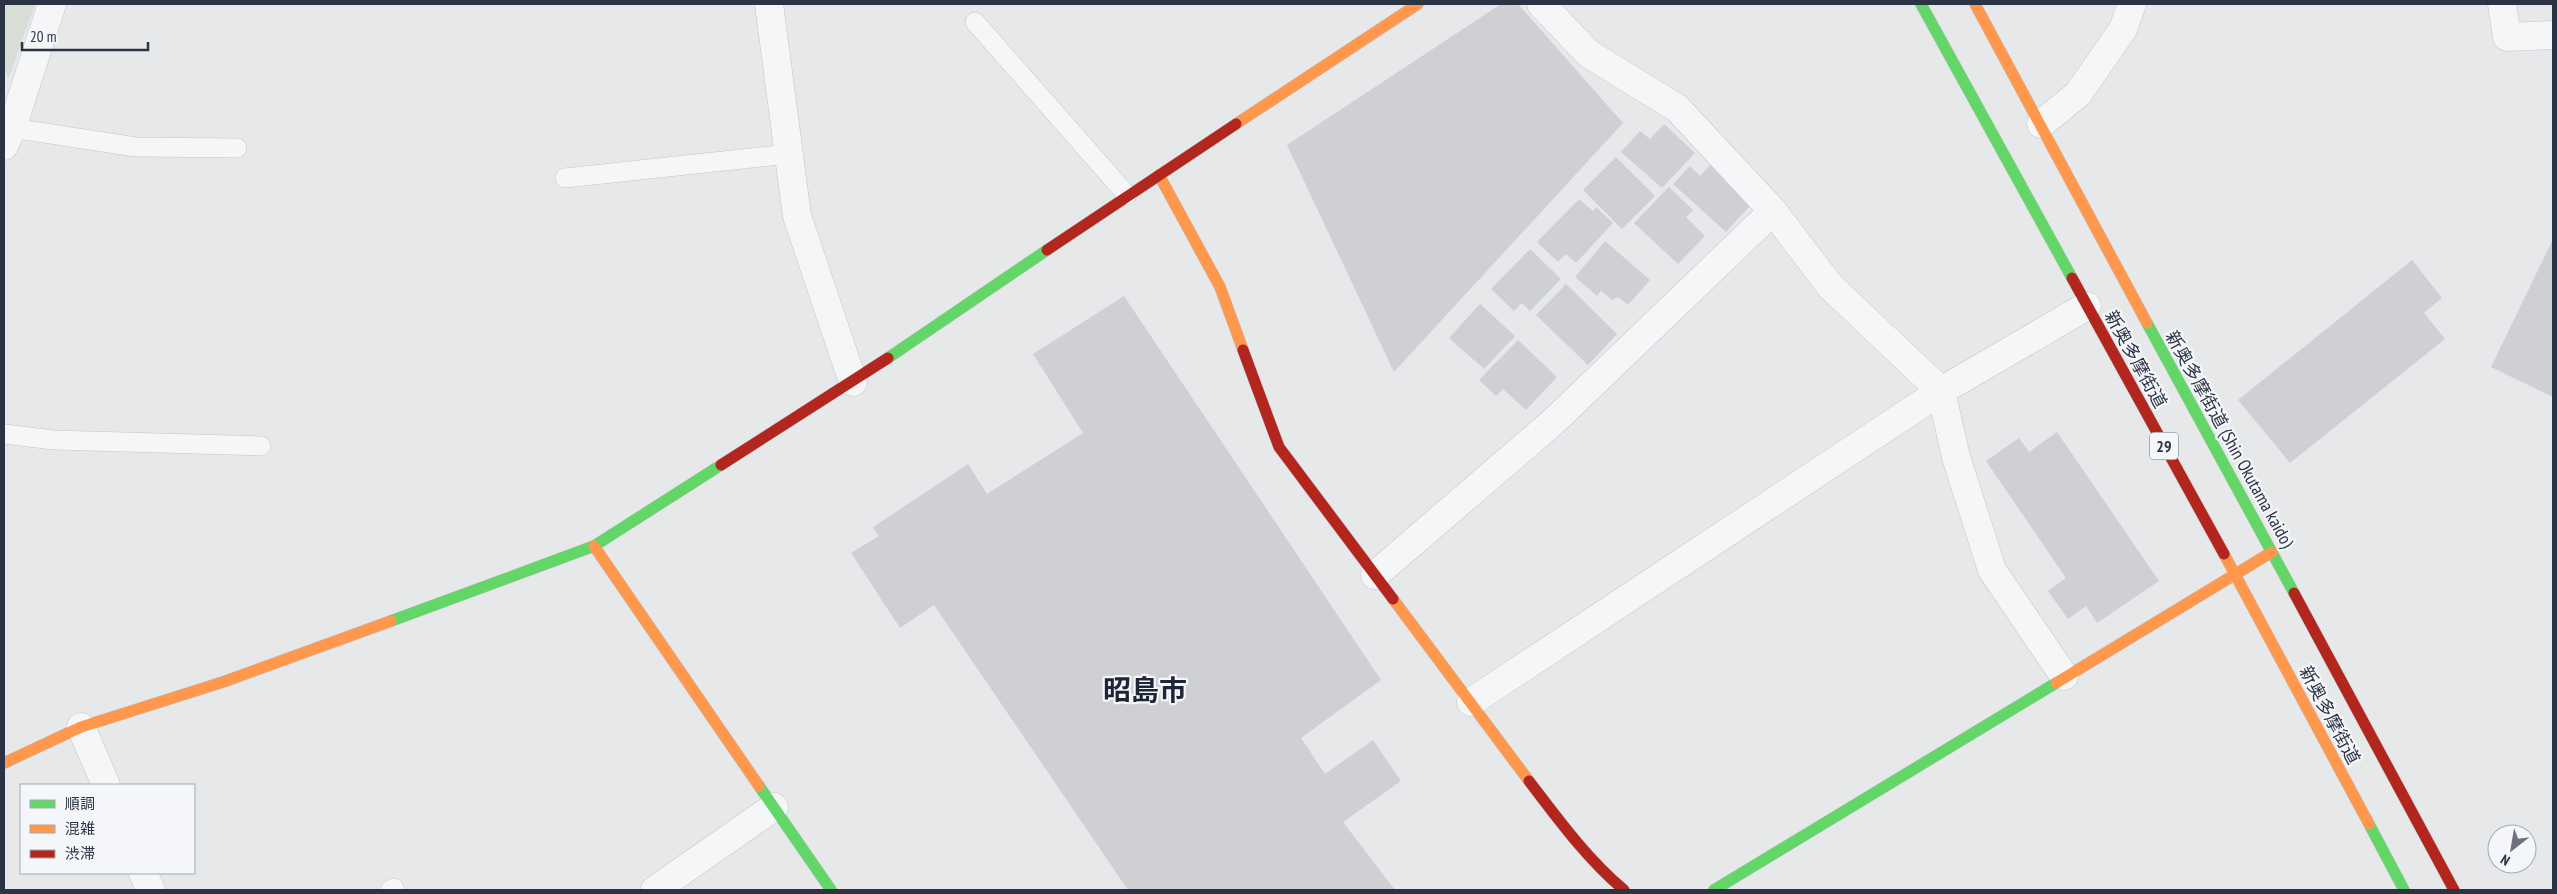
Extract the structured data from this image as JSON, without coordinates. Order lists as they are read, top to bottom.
{
  "streets": {
    "street": ["新奥多摩街道", "新奥多摩街道 (Shin Okutama kaido)", "29"]
  },
  "districts": ["昭島市"],
  "legend": ["順調", "混雑", "渋滞"],
  "scale_bar": "20 m",
  "north": "bottom left"
}
